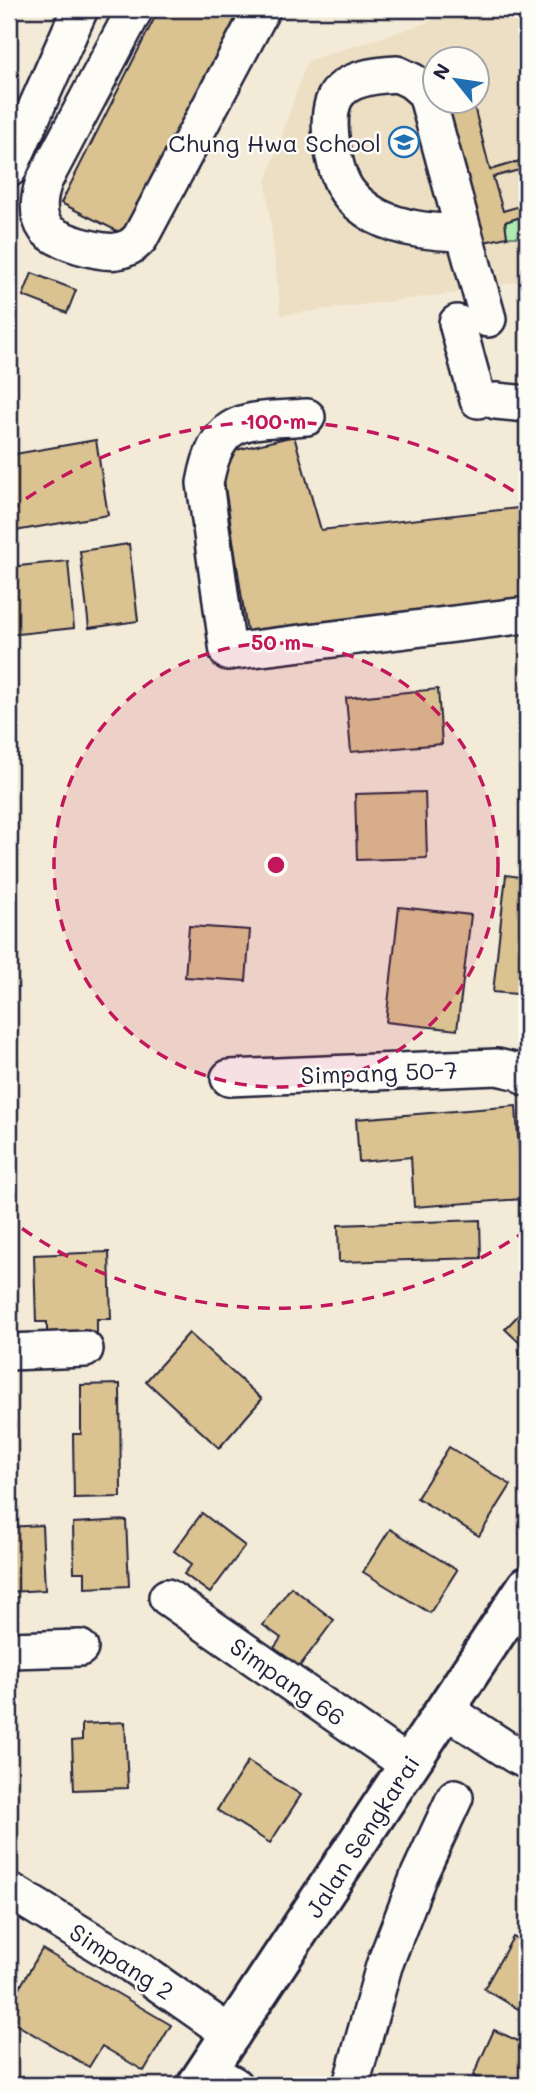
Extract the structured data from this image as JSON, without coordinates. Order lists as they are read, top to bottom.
{
  "streets": {
    "main road": ["Jalan Sengkarai"],
    "street": ["Simpang 50-7", "Simpang 66", "Simpang 2"]
  },
  "crossings": [
    ["Simpang 66", "Jalan Sengkarai"],
    ["Jalan Sengkarai", "Simpang 2"]
  ],
  "places": {
    "school or university": ["Chung Hwa School"]
  },
  "north": "top left",
  "rings": ["100 m", "50 m"]
}
